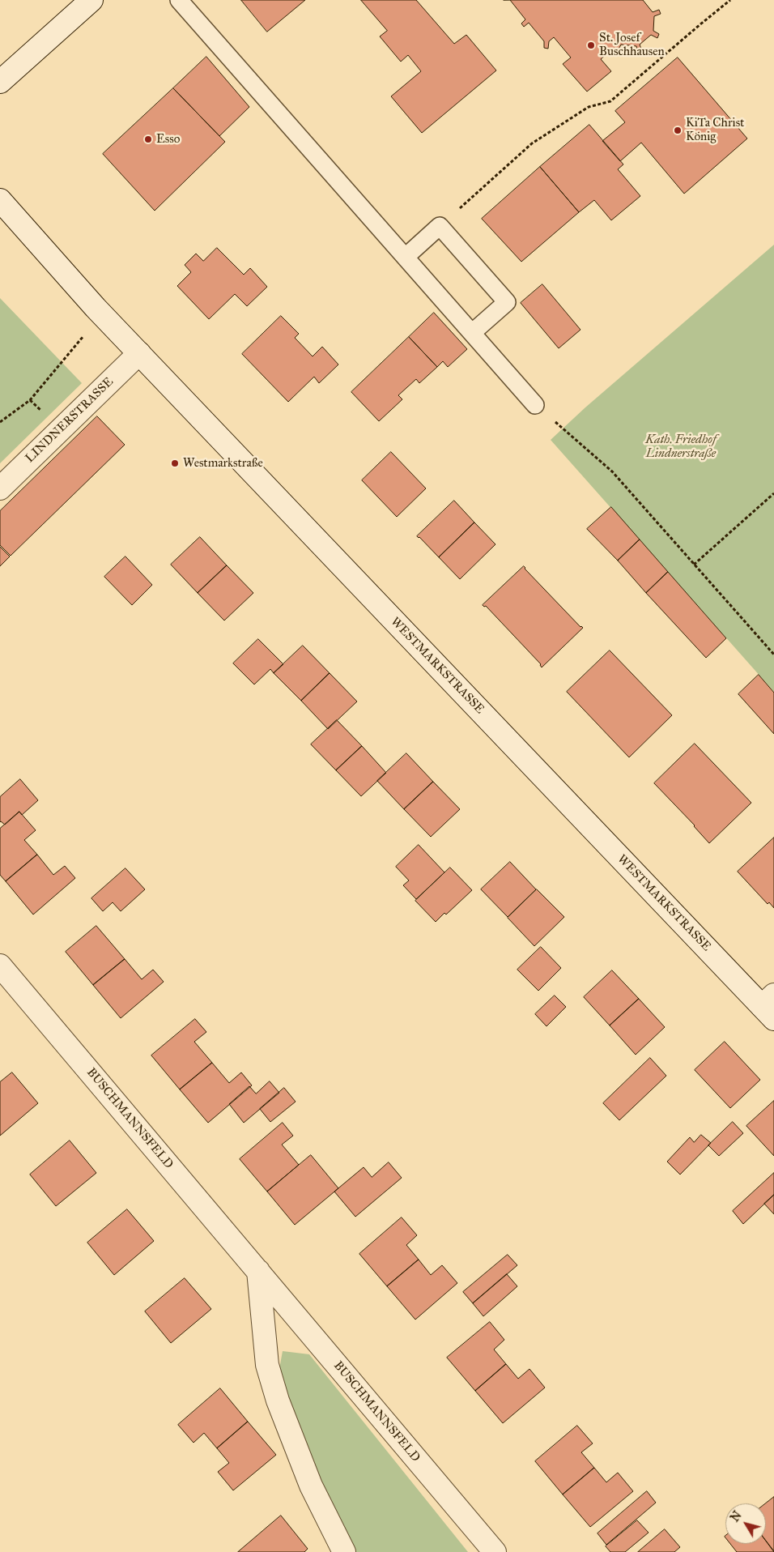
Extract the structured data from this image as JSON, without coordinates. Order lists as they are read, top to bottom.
{
  "streets": {
    "street": ["LINDNERSTRASSE", "WESTMARKSTRASSE", "BUSCHMANNSFELD"]
  },
  "crossings": [
    ["LINDNERSTRASSE", "WESTMARKSTRASSE"]
  ],
  "parks": ["Kath. Friedhof Lindnerstraße"],
  "places": [
    "St. Josef Buschhausen",
    "KiTa Christ König",
    "Esso",
    "Westmarkstraße"
  ],
  "north": "top left"
}
